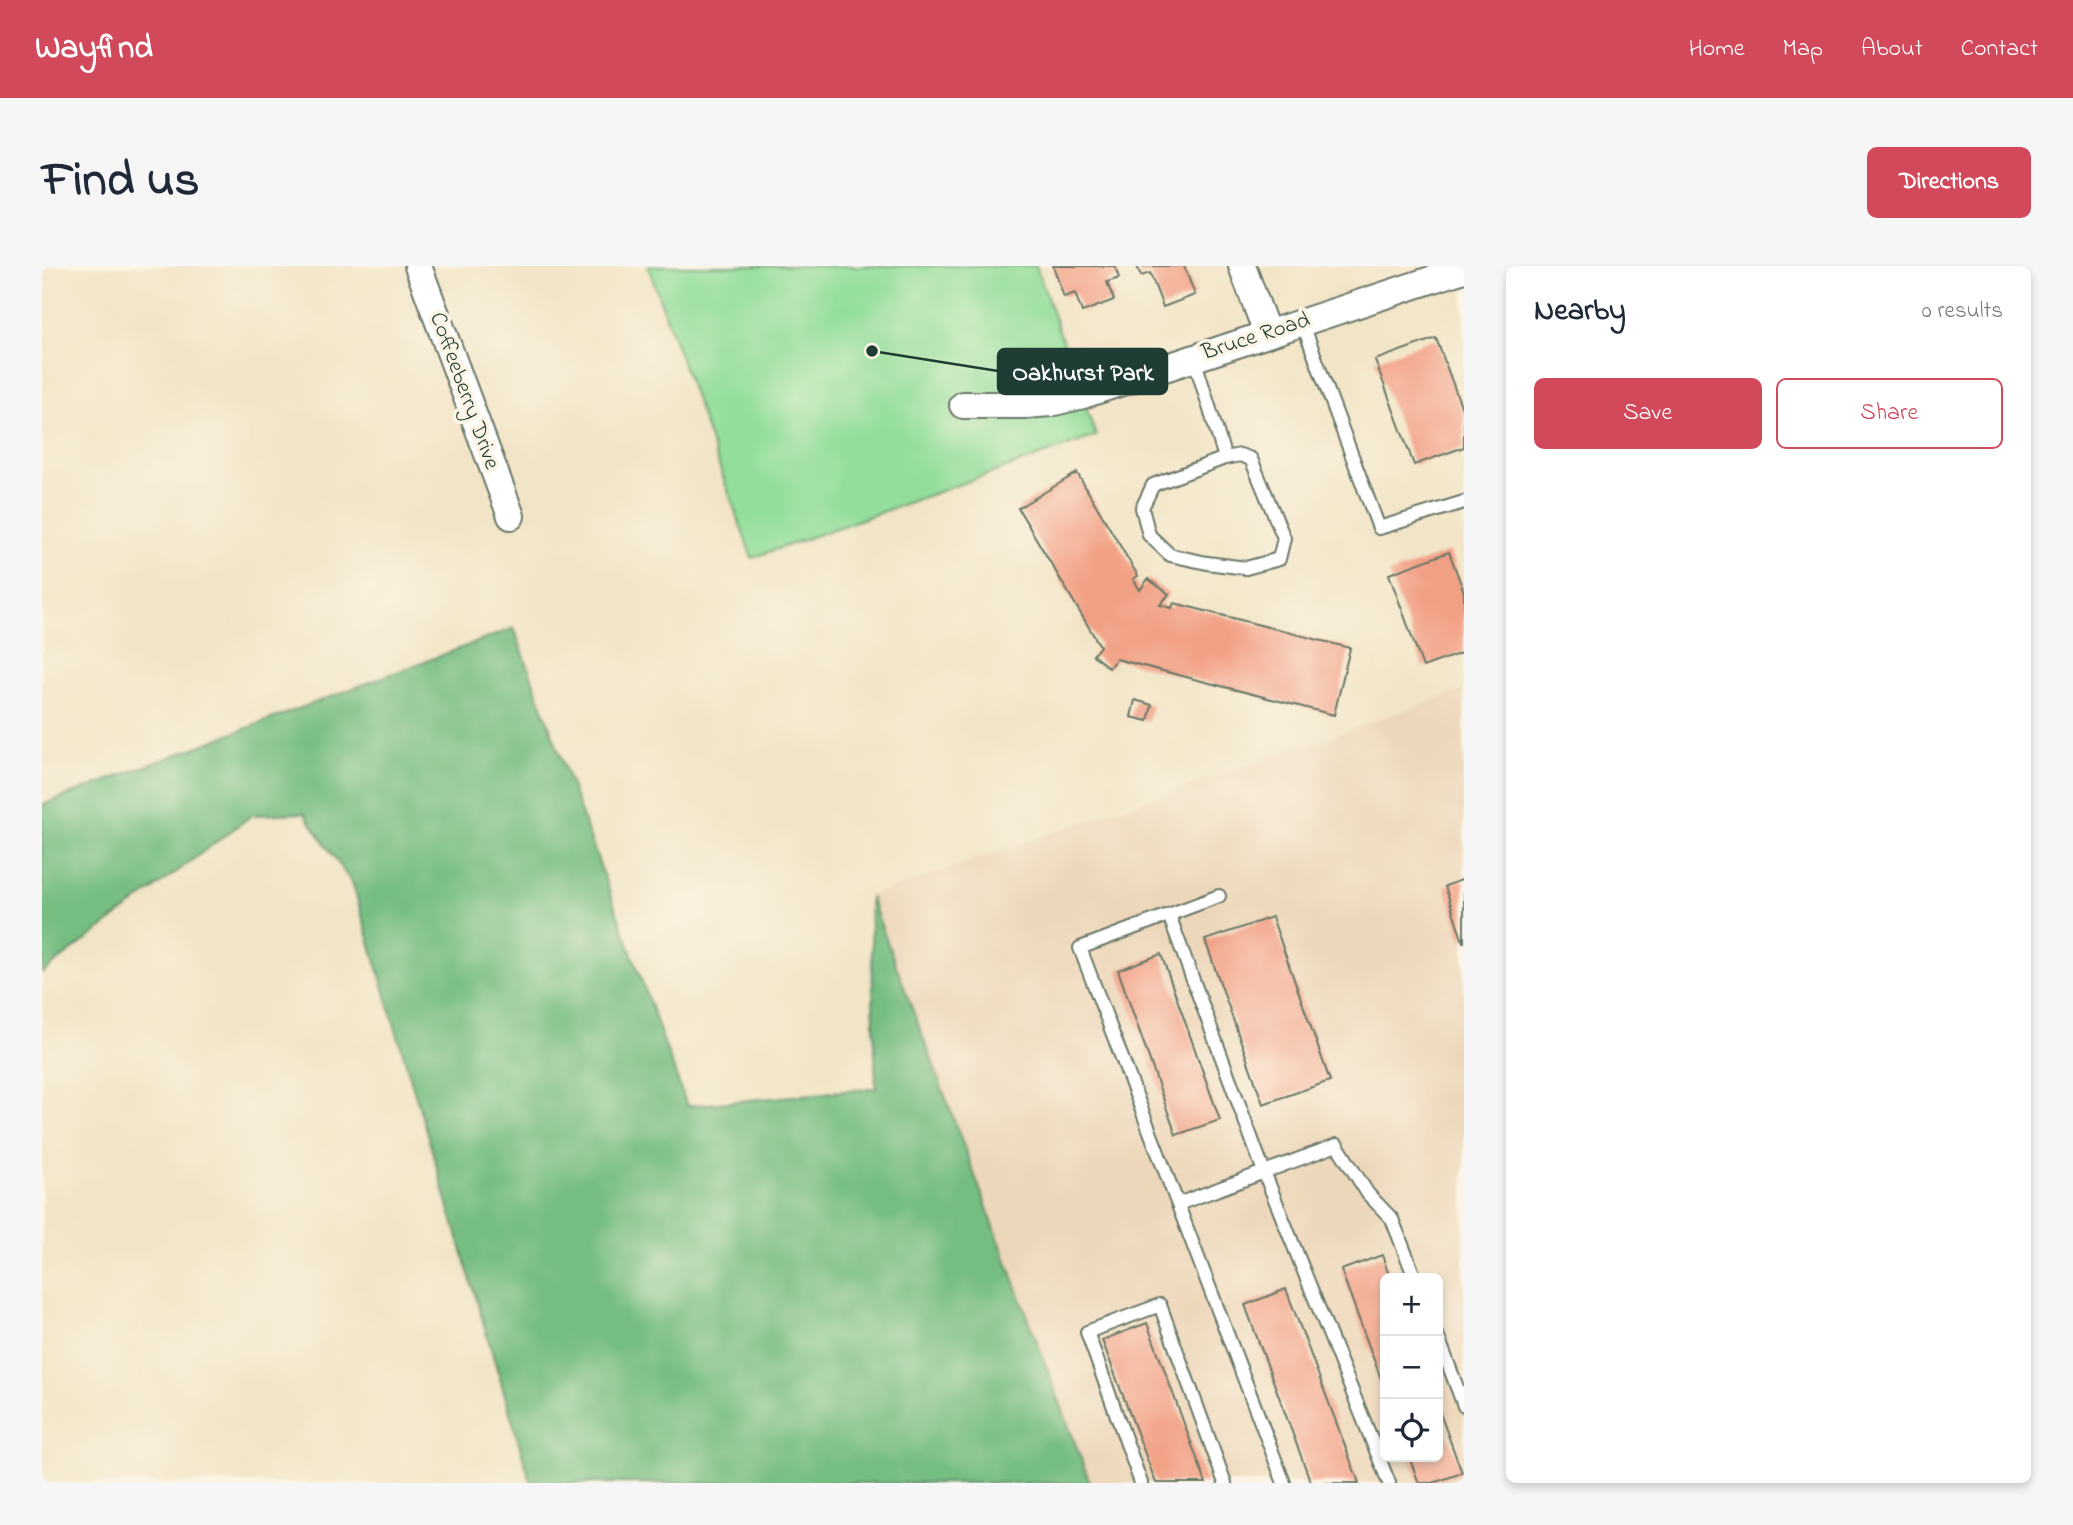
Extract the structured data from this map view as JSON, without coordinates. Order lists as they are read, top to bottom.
{
  "streets": {
    "street": ["Bruce Road", "Coffeeberry Drive"]
  },
  "places": ["Oakhurst Park"],
  "page": {
    "header": "Wayfind",
    "nav": [
      "Home",
      "Map",
      "About",
      "Contact"
    ],
    "title": "Find us",
    "buttons": [
      "Directions",
      ["Save", "Share"]
    ],
    "heading": ["Nearby", "0 results"],
    "map_buttons": ["+", "−"]
  }
}
